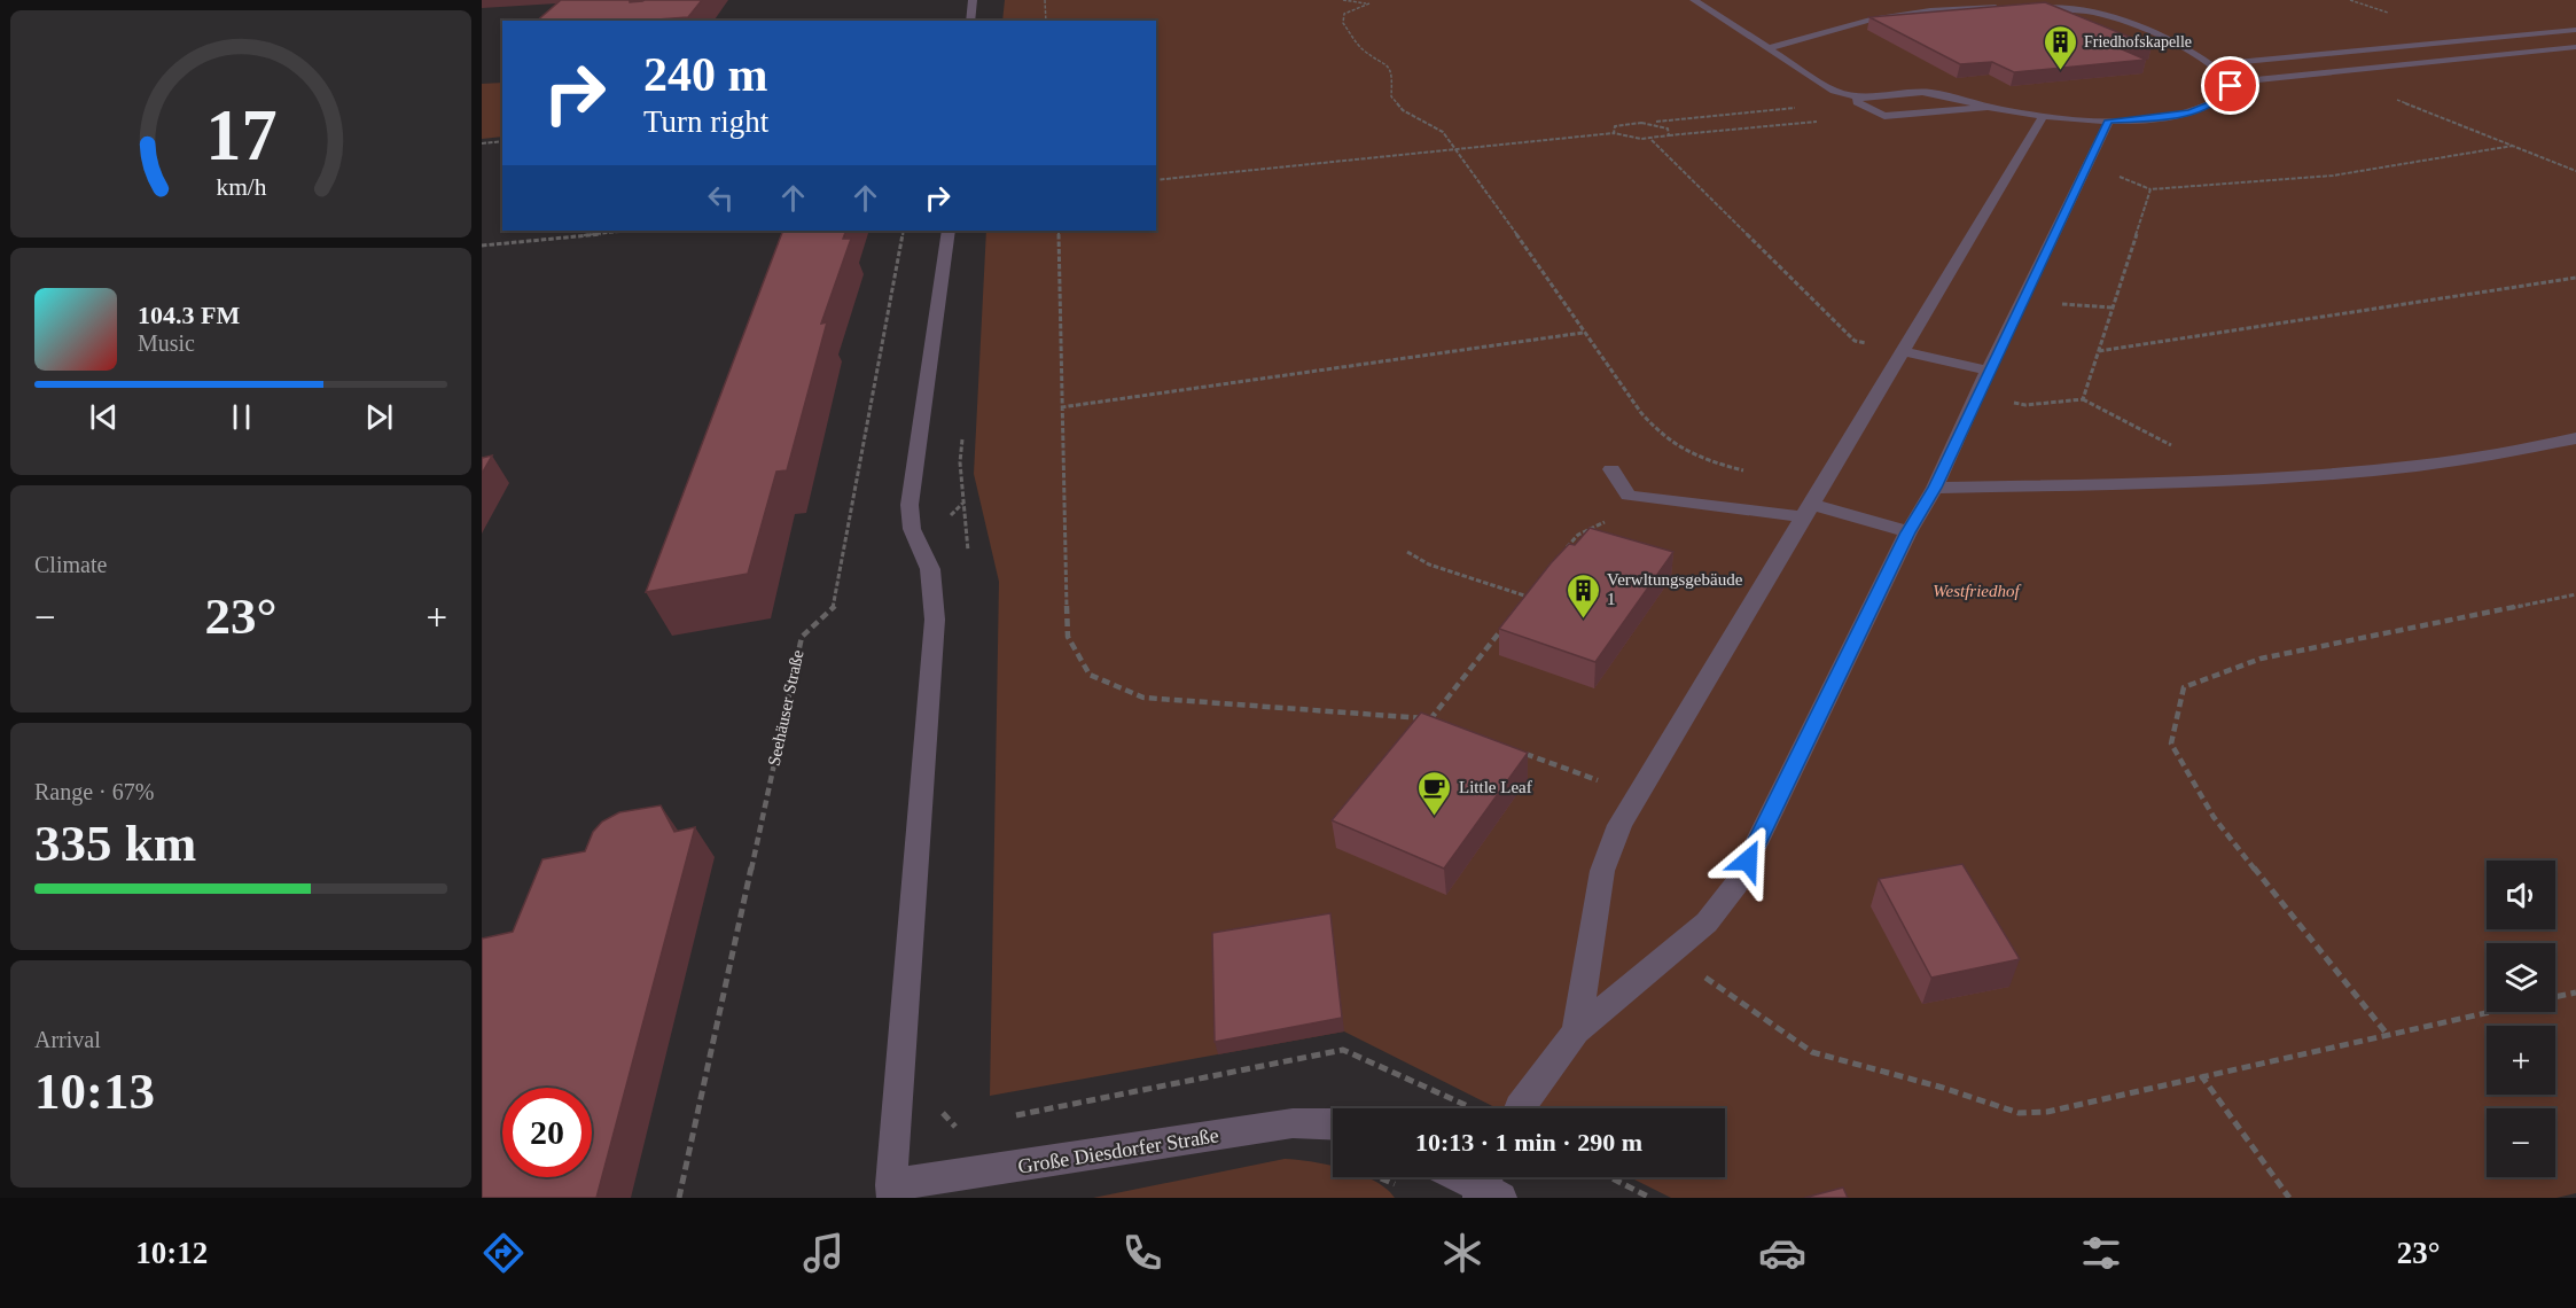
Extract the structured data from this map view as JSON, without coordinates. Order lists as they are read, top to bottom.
{
  "streets": {
    "street": ["Große Diesdorfer Straße"],
    "path": ["Seehäuser Straße"]
  },
  "parks": ["Westfriedhof"],
  "places": {
    "building": ["Friedhofskapelle", "Verwltungsgebäude 1"],
    "cafe": ["Little Leaf"]
  },
  "page": {
    "turn": ["240 m", "Turn right"],
    "song": ["104.3 FM", "Music"],
    "tile": [
      "Climate",
      ["Range · 67%", "335 km"],
      ["Arrival", "10:13"]
    ],
    "heat": ["−", "23°", "+"],
    "map_buttons": ["+", "−"],
    "limit": "20",
    "trip": "10:13 · 1 min · 290 m",
    "tabs": ["10:12", "23°"],
    "gauge": ["17", "km/h"]
  }
}
